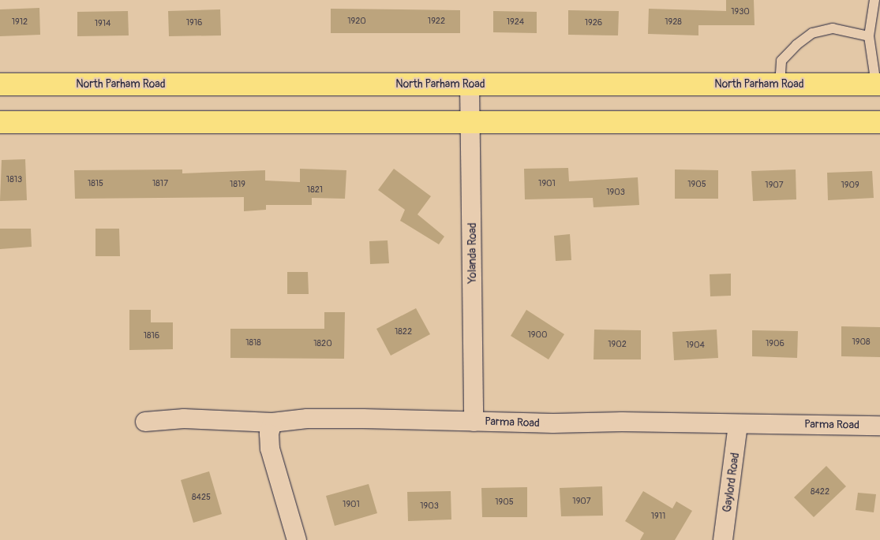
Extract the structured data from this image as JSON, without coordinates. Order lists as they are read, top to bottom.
{
  "streets": {
    "highway": ["North Parham Road"],
    "street": ["Yolanda Road", "Parma Road", "Gaylord Road"]
  },
  "crossings": [
    ["North Parham Road", "Yolanda Road"],
    ["Yolanda Road", "Parma Road"],
    ["Parma Road", "Gaylord Road"]
  ],
  "house_numbers": [
    "1930",
    "1920",
    "1922",
    "1912",
    "1924",
    "1928",
    "1916",
    "1926",
    "1914",
    "1813",
    "1815",
    "1817",
    "1901",
    "1819",
    "1905",
    "1907",
    "1909",
    "1821",
    "1903",
    "1822",
    "1900",
    "1816",
    "1908",
    "1818",
    "1820",
    "1906",
    "1902",
    "1904",
    "8422",
    "8425",
    "1907",
    "1905",
    "1901",
    "1903",
    "1911"
  ]
}
